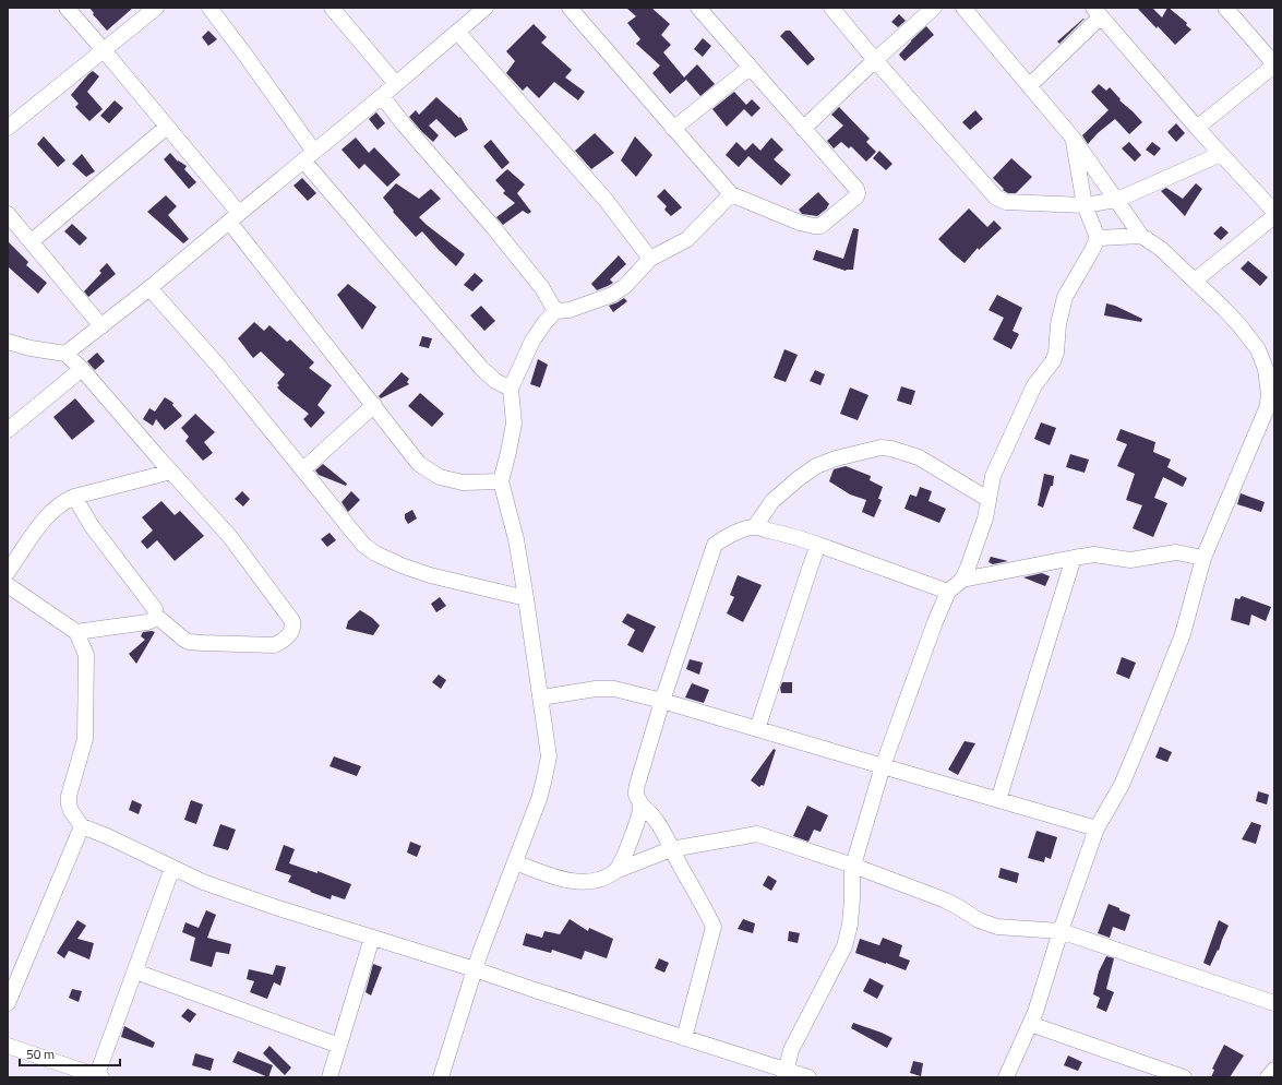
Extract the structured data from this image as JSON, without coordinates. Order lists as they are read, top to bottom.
{
  "scale_bar": "50 m"
}
